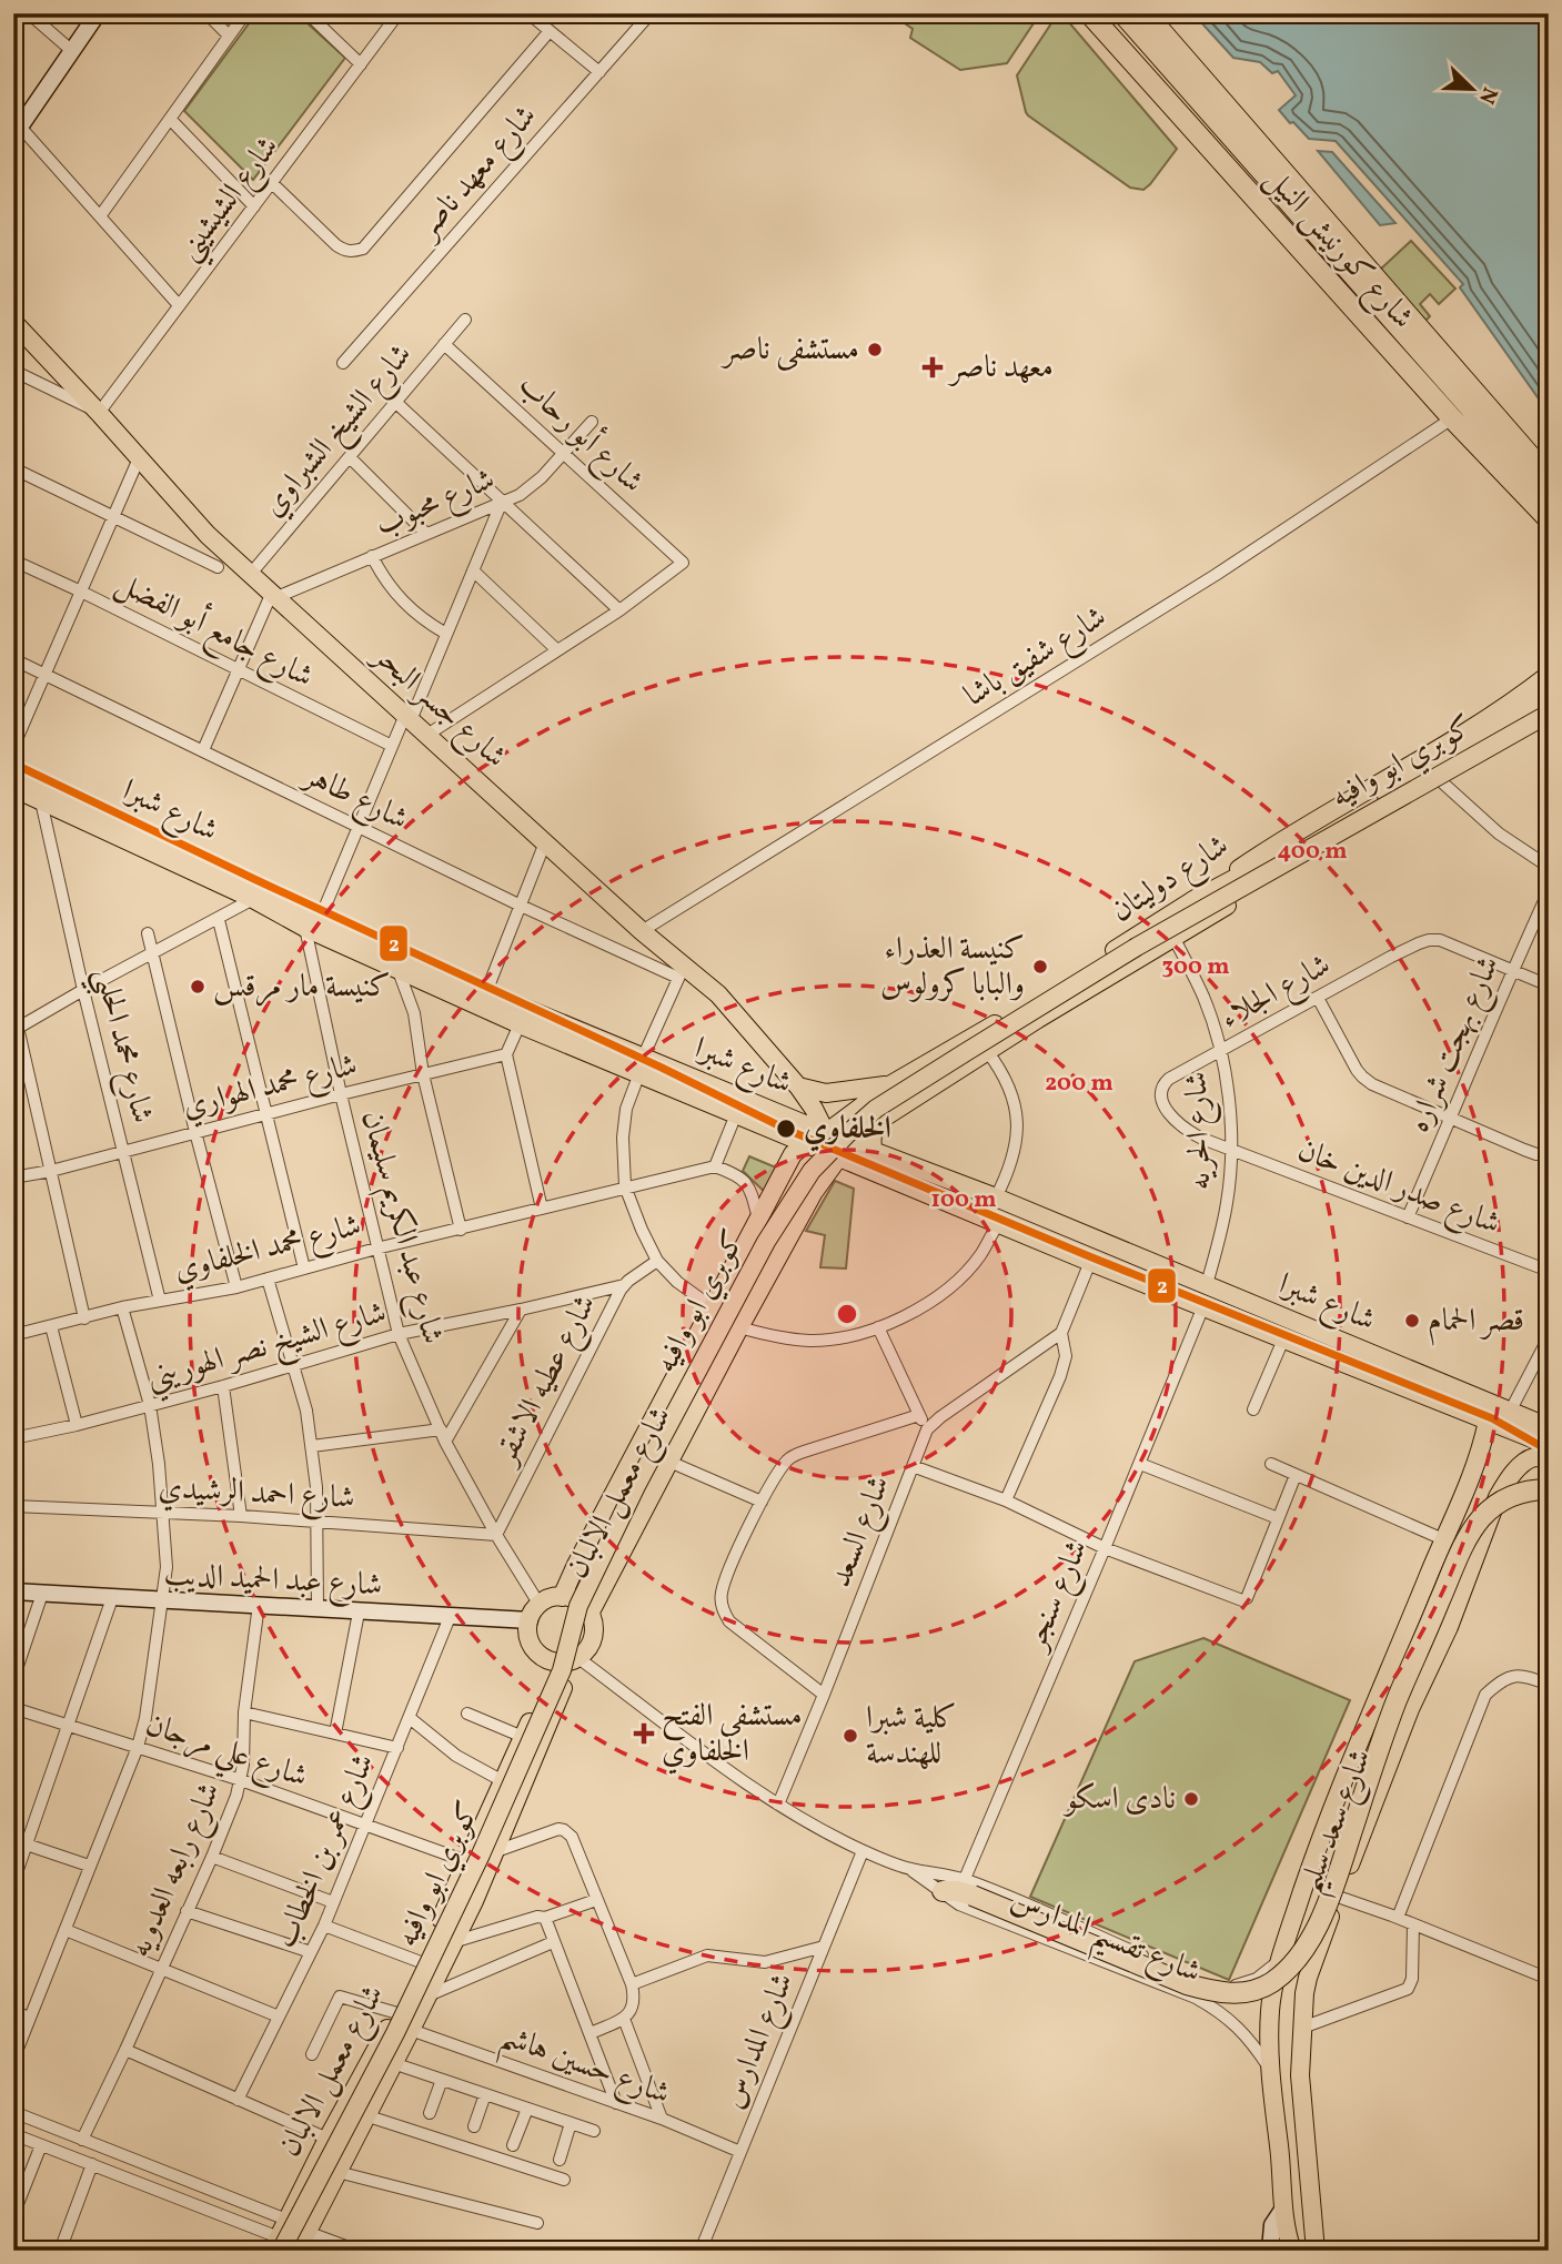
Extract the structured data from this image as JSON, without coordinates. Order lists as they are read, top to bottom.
{
  "streets": {
    "highway": ["شارع كورنيش النيل"],
    "main road": [
      "شارع جسر البحر",
      "كوبري ابو وافيه",
      "شارع شبرا",
      "شارع دوليتان",
      "شارع معمل الالبان",
      "شارع سعد سليم"
    ],
    "street": [
      "شارع معهد ناصر",
      "شارع الشيشيني",
      "شارع الشيخ الشبراوي",
      "شارع أبو رحاب",
      "شارع محبوب",
      "شارع جامع أبو الفضل",
      "شارع شفيق باشا",
      "شارع طاهر",
      "شارع الجلاء",
      "شارع بهجت شراره",
      "شارع محمد الحلبي",
      "شارع محمد الهواري",
      "شارع الحريه",
      "شارع صدر الدين خان",
      "شارع عبد الكريم سليمان",
      "شارع محمد الخلفاوي",
      "شارع الشيخ نصر الهوريني",
      "شارع عطيه الاشقر",
      "شارع احمد الرشيدي",
      "شارع السعد",
      "شارع عبد الحميد الديب",
      "شارع سنجر",
      "شارع علي مرجان",
      "شارع عمر بن الخطاب",
      "شارع رابعه العدويه",
      "شارع تقسيم المدارس",
      "شارع المدارس",
      "شارع حسين هاشم"
    ]
  },
  "crossings": [
    ["شارع الشيشيني", "شارع جسر البحر"],
    ["شارع كورنيش النيل", "شارع شفيق باشا"],
    ["شارع الشيخ الشبراوي", "شارع أبو رحاب"],
    ["شارع الشيخ الشبراوي", "شارع جسر البحر"],
    ["شارع أبو رحاب", "شارع محبوب"],
    ["شارع محبوب", "شارع جسر البحر"],
    ["شارع شفيق باشا", "شارع جسر البحر"],
    ["شارع جسر البحر", "شارع طاهر"],
    ["شارع جسر البحر", "شارع شبرا"],
    ["شارع جسر البحر", "شارع دوليتان"],
    ["شارع جسر البحر", "شارع معمل الالبان"],
    ["كوبري ابو وافيه", "شارع دوليتان"],
    ["كوبري ابو وافيه", "شارع معمل الالبان"],
    ["شارع شبرا", "شارع دوليتان"],
    ["شارع شبرا", "شارع محمد الحلبي"],
    ["شارع شبرا", "شارع الحريه"],
    ["شارع شبرا", "شارع عبد الكريم سليمان"],
    ["شارع شبرا", "شارع معمل الالبان"],
    ["شارع شبرا", "شارع سنجر"],
    ["شارع شبرا", "شارع سعد سليم"],
    ["شارع دوليتان", "شارع الحريه"],
    ["شارع دوليتان", "شارع معمل الالبان"],
    ["شارع الجلاء", "شارع بهجت شراره"],
    ["شارع الجلاء", "شارع الحريه"],
    ["شارع الجلاء", "شارع صدر الدين خان"],
    ["شارع بهجت شراره", "شارع صدر الدين خان"],
    ["شارع محمد الحلبي", "شارع محمد الهواري"],
    ["شارع محمد الحلبي", "شارع محمد الخلفاوي"],
    ["شارع محمد الهواري", "شارع عبد الكريم سليمان"],
    ["شارع الحريه", "شارع صدر الدين خان"],
    ["شارع عبد الكريم سليمان", "شارع محمد الخلفاوي"],
    ["شارع عبد الكريم سليمان", "شارع الشيخ نصر الهوريني"],
    ["شارع عبد الكريم سليمان", "شارع عطيه الاشقر"],
    ["شارع عبد الكريم سليمان", "شارع معمل الالبان"],
    ["شارع عبد الكريم سليمان", "شارع احمد الرشيدي"],
    ["شارع عبد الكريم سليمان", "شارع عبد الحميد الديب"],
    ["شارع عبد الكريم سليمان", "شارع تقسيم المدارس"],
    ["شارع الشيخ نصر الهوريني", "شارع عطيه الاشقر"],
    ["شارع عطيه الاشقر", "شارع احمد الرشيدي"],
    ["شارع معمل الالبان", "شارع عبد الحميد الديب"],
    ["شارع معمل الالبان", "شارع علي مرجان"],
    ["شارع معمل الالبان", "شارع تقسيم المدارس"],
    ["شارع معمل الالبان", "شارع حسين هاشم"],
    ["شارع السعد", "شارع تقسيم المدارس"],
    ["شارع عبد الحميد الديب", "شارع عمر بن الخطاب"],
    ["شارع عبد الحميد الديب", "شارع رابعه العدويه"],
    ["شارع عبد الحميد الديب", "شارع تقسيم المدارس"],
    ["شارع سنجر", "شارع تقسيم المدارس"],
    ["شارع علي مرجان", "شارع عمر بن الخطاب"],
    ["شارع علي مرجان", "شارع رابعه العدويه"],
    ["شارع سعد سليم", "شارع تقسيم المدارس"],
    ["شارع تقسيم المدارس", "شارع المدارس"],
    ["شارع المدارس", "شارع حسين هاشم"]
  ],
  "places": {
    "other": [
      "مستشفى ناصر",
      "كنيسة العذراء والبابا كرولوس",
      "كنيسة مار مرقس",
      "الخلفاوي",
      "قصر الحمام",
      "كلية شبرا للهندسة",
      "نادى اسكو"
    ],
    "health": ["معهد ناصر", "مستشفي الفتح الخلفاوي"]
  },
  "lines": ["transit line 2"],
  "north": "bottom right",
  "rings": [
    "400 m",
    "300 m",
    "200 m",
    "100 m"
  ]
}
